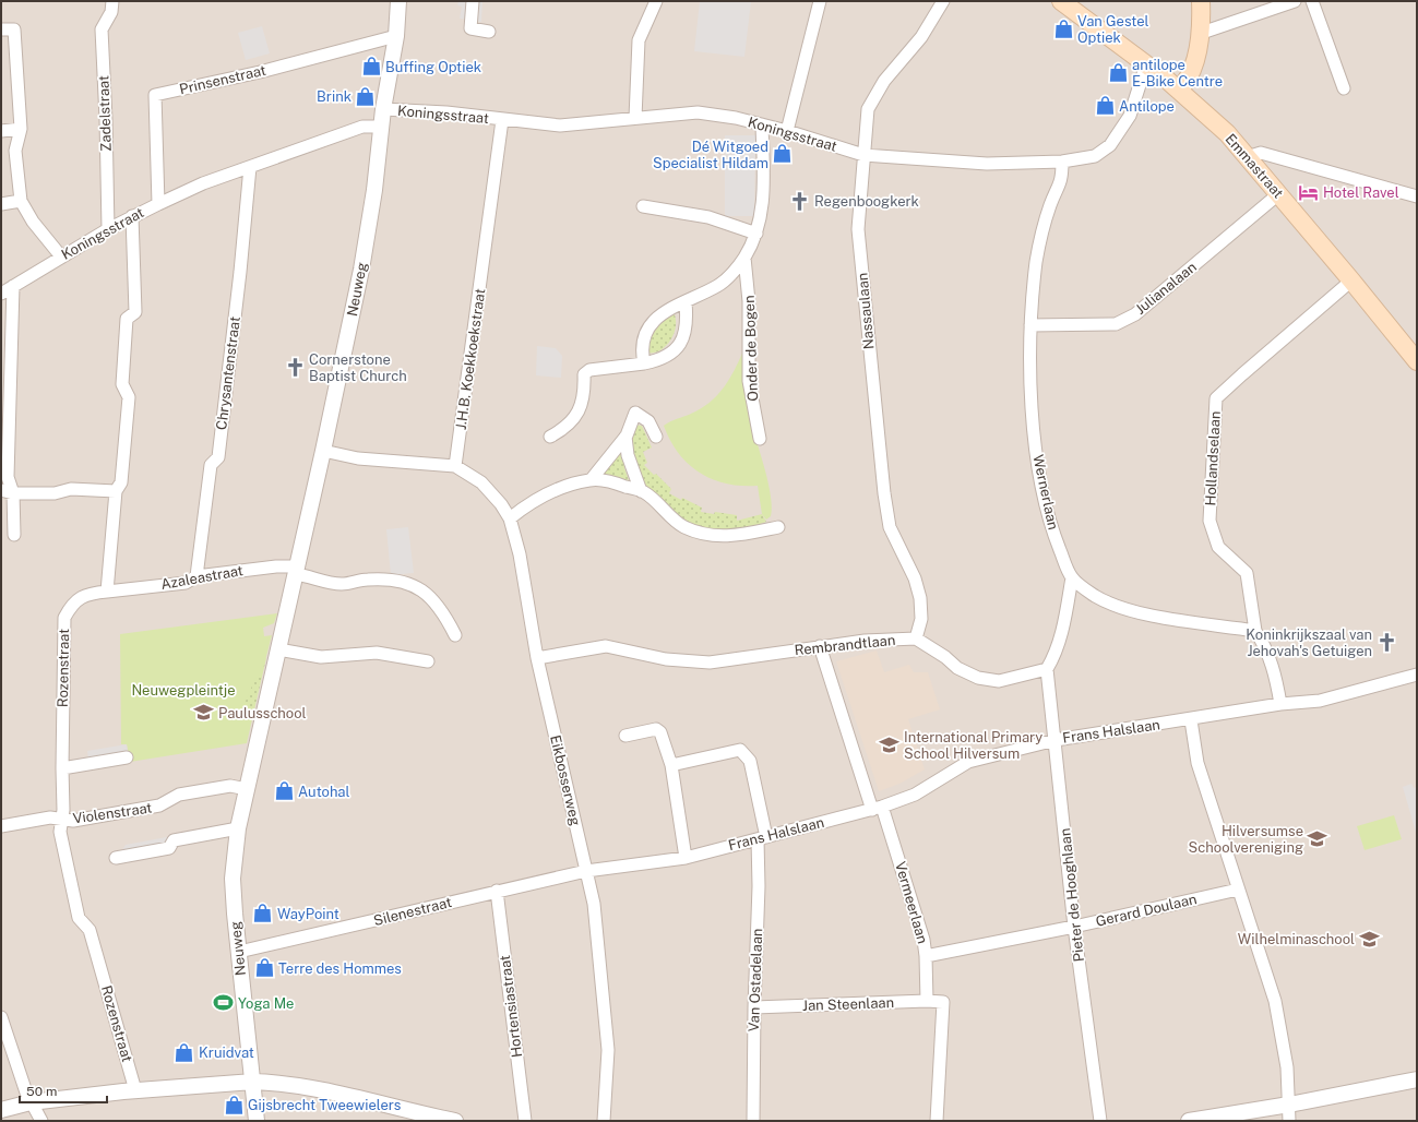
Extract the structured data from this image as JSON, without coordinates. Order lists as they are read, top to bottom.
{
  "streets": {
    "main road": ["Emmastraat"],
    "street": [
      "Prinsenstraat",
      "Zadelstraat",
      "Koningsstraat",
      "Julianalaan",
      "Neuweg",
      "Nassaulaan",
      "Onder de Bogen",
      "J.H.B. Koekkoekstraat",
      "Chrysantenstraat",
      "Hollandselaan",
      "Wernerlaan",
      "Azaleastraat",
      "Rembrandtlaan",
      "Rozenstraat",
      "Frans Halslaan",
      "Eikbosserweg",
      "Violenstraat",
      "Pieter de Hooghlaan",
      "Vermeerlaan",
      "Gerard Doulaan",
      "Silenestraat",
      "Van Ostadelaan",
      "Jan Steenlaan",
      "Hortensiastraat"
    ]
  },
  "crossings": [
    ["Prinsenstraat", "Koningsstraat"],
    ["Prinsenstraat", "Neuweg"],
    ["Zadelstraat", "Koningsstraat"],
    ["Koningsstraat", "Emmastraat"],
    ["Koningsstraat", "Neuweg"],
    ["Koningsstraat", "Nassaulaan"],
    ["Koningsstraat", "J.H.B. Koekkoekstraat"],
    ["Koningsstraat", "Chrysantenstraat"],
    ["Koningsstraat", "Wernerlaan"],
    ["Emmastraat", "Julianalaan"],
    ["Emmastraat", "Hollandselaan"],
    ["Julianalaan", "Wernerlaan"],
    ["Neuweg", "Azaleastraat"],
    ["Neuweg", "Violenstraat"],
    ["Neuweg", "Silenestraat"],
    ["Nassaulaan", "Rembrandtlaan"],
    ["J.H.B. Koekkoekstraat", "Eikbosserweg"],
    ["Chrysantenstraat", "Azaleastraat"],
    ["Hollandselaan", "Wernerlaan"],
    ["Azaleastraat", "Rozenstraat"],
    ["Rembrandtlaan", "Eikbosserweg"],
    ["Rembrandtlaan", "Pieter de Hooghlaan"],
    ["Rembrandtlaan", "Vermeerlaan"],
    ["Rozenstraat", "Violenstraat"],
    ["Frans Halslaan", "Eikbosserweg"],
    ["Frans Halslaan", "Pieter de Hooghlaan"],
    ["Frans Halslaan", "Vermeerlaan"],
    ["Frans Halslaan", "Silenestraat"],
    ["Frans Halslaan", "Van Ostadelaan"],
    ["Eikbosserweg", "Silenestraat"],
    ["Pieter de Hooghlaan", "Gerard Doulaan"],
    ["Vermeerlaan", "Gerard Doulaan"],
    ["Vermeerlaan", "Jan Steenlaan"],
    ["Silenestraat", "Hortensiastraat"],
    ["Van Ostadelaan", "Jan Steenlaan"]
  ],
  "parks": ["Neuwegpleintje"],
  "places": {
    "shop": [
      "Van Gestel Optiek",
      "Buffing Optiek",
      "antilope E-Bike Centre",
      "Brink",
      "Antilope",
      "Dé Witgoed Specialist Hildam",
      "Autohal",
      "WayPoint",
      "Terre des Hommes",
      "Kruidvat",
      "Gijsbrecht Tweewielers"
    ],
    "hotel": ["Hotel Ravel"],
    "church": ["Regenboogkerk", "Cornerstone Baptist Church", "Koninkrijkszaal van Jehovah's Getuigen"],
    "school or university": [
      "Paulusschool",
      "International Primary School Hilversum",
      "Hilversumse Schoolvereniging",
      "Wilhelminaschool"
    ],
    "sports": ["Yoga Me"]
  },
  "scale_bar": "50 m"
}
